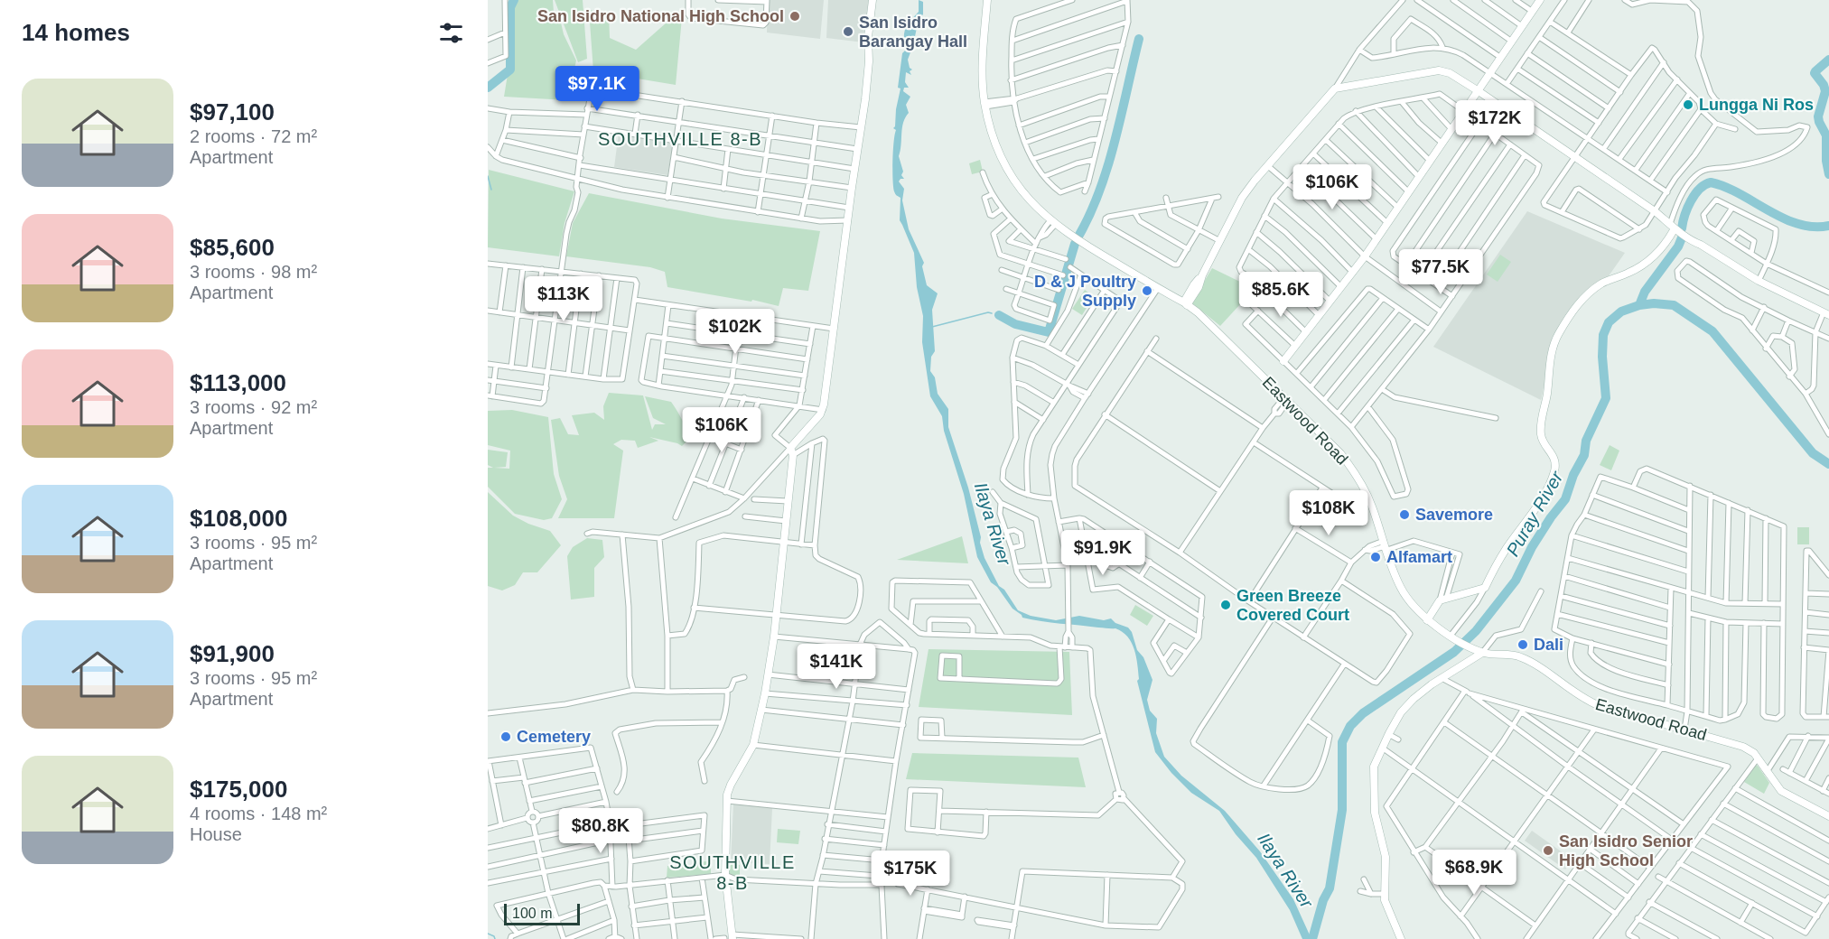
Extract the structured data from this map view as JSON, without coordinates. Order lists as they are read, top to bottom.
{
  "streets": {
    "street": ["Eastwood Road"]
  },
  "districts": ["SOUTHVILLE 8-B", "SOUTHVILLE 8-B"],
  "water": ["Puray River", "Ilaya River"],
  "places": [
    "San Isidro National High School",
    "San Isidro Barangay Hall",
    "Lungga Ni Ros",
    "D & J Poultry Supply",
    "Savemore",
    "Alfamart",
    "Green Breeze Covered Court",
    "Dali",
    "Cemetery",
    "San Isidro Senior High School"
  ],
  "scale_bar": "100 m",
  "page": {
    "heading": "14 homes",
    "list": [
      {
        "name": "$97,100",
        "note": "2 rooms · 72 m² · Apartment"
      },
      {
        "name": "$85,600",
        "note": "3 rooms · 98 m² · Apartment"
      },
      {
        "name": "$113,000",
        "note": "3 rooms · 92 m² · Apartment"
      },
      {
        "name": "$108,000",
        "note": "3 rooms · 95 m² · Apartment"
      },
      {
        "name": "$91,900",
        "note": "3 rooms · 95 m² · Apartment"
      },
      {
        "name": "$175,000",
        "note": "4 rooms · 148 m² · House"
      }
    ],
    "price": [
      "$97.1K",
      "$172K",
      "$106K",
      "$77.5K",
      "$85.6K",
      "$113K",
      "$102K",
      "$106K",
      "$108K",
      "$91.9K",
      "$141K",
      "$80.8K",
      "$68.9K",
      "$175K"
    ],
    "scale": "100 m"
  }
}
